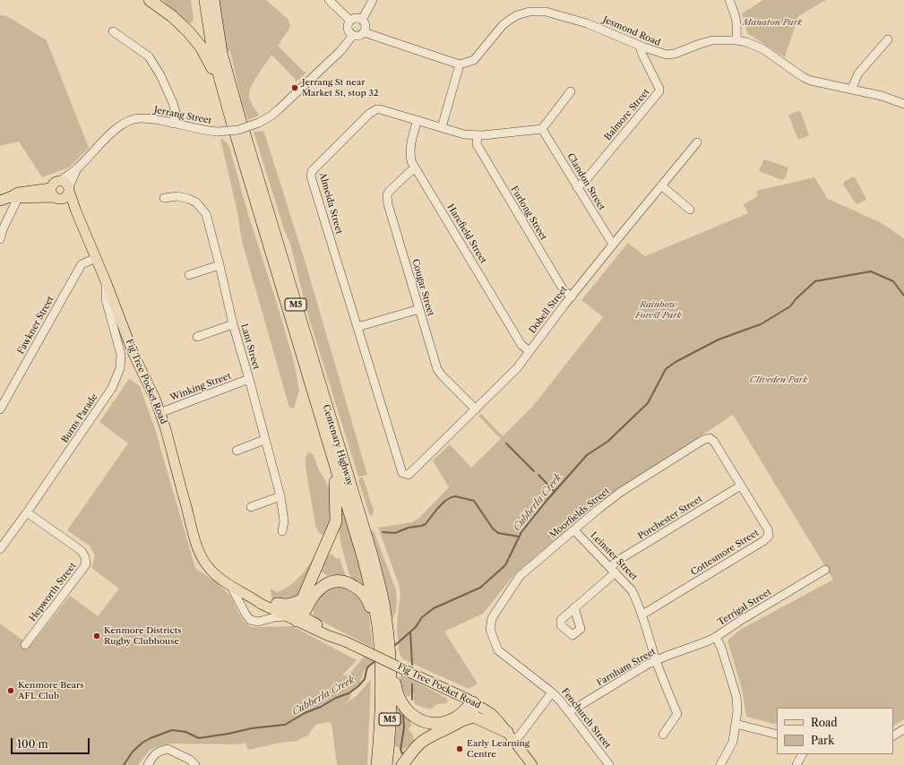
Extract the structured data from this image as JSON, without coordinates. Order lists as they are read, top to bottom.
{
  "streets": {
    "highway": ["M5", "Centenary Highway"],
    "main road": ["Fig Tree Pocket Road"],
    "street": [
      "Jesmond Road",
      "Balmore Street",
      "Jerrang Street",
      "Clandon Street",
      "Almeida Street",
      "Furlong Street",
      "Harefield Street",
      "Cougar Street",
      "Dobell Street",
      "Fawkner Street",
      "Lant Street",
      "Winking Street",
      "Burns Parade",
      "Moorfields Street",
      "Porchester Street",
      "Cottesmore Street",
      "Leinster Street",
      "Hepworth Street",
      "Terrigal Street",
      "Farnham Street",
      "Fenchurch Street"
    ]
  },
  "crossings": [
    ["Jesmond Road", "Balmore Street"],
    ["Balmore Street", "Clandon Street"],
    ["Jerrang Street", "Fig Tree Pocket Road"],
    ["Clandon Street", "Almeida Street"],
    ["Clandon Street", "Dobell Street"],
    ["Almeida Street", "Furlong Street"],
    ["Almeida Street", "Harefield Street"],
    ["Almeida Street", "Dobell Street"],
    ["Furlong Street", "Dobell Street"],
    ["Harefield Street", "Cougar Street"],
    ["Harefield Street", "Dobell Street"],
    ["Cougar Street", "Dobell Street"],
    ["M5", "Centenary Highway"],
    ["Fawkner Street", "Fig Tree Pocket Road"],
    ["Lant Street", "Winking Street"],
    ["Fig Tree Pocket Road", "Winking Street"],
    ["Fig Tree Pocket Road", "Burns Parade"],
    ["Burns Parade", "Hepworth Street"],
    ["Moorfields Street", "Cottesmore Street"],
    ["Moorfields Street", "Leinster Street"],
    ["Moorfields Street", "Fenchurch Street"],
    ["Porchester Street", "Cottesmore Street"],
    ["Porchester Street", "Leinster Street"],
    ["Cottesmore Street", "Leinster Street"],
    ["Leinster Street", "Farnham Street"],
    ["Terrigal Street", "Farnham Street"],
    ["Farnham Street", "Fenchurch Street"]
  ],
  "water": ["Cubberla Creek"],
  "parks": ["Manaton Park", "Rainbow Forest Park", "Cliveden Park"],
  "places": [
    "Jerrang St near Market St, stop 32",
    "Kenmore Districts Rugby Clubhouse",
    "Kenmore Bears AFL Club",
    "Early Learning Centre"
  ],
  "legend": ["Road", "Park"],
  "scale_bar": "100 m"
}
